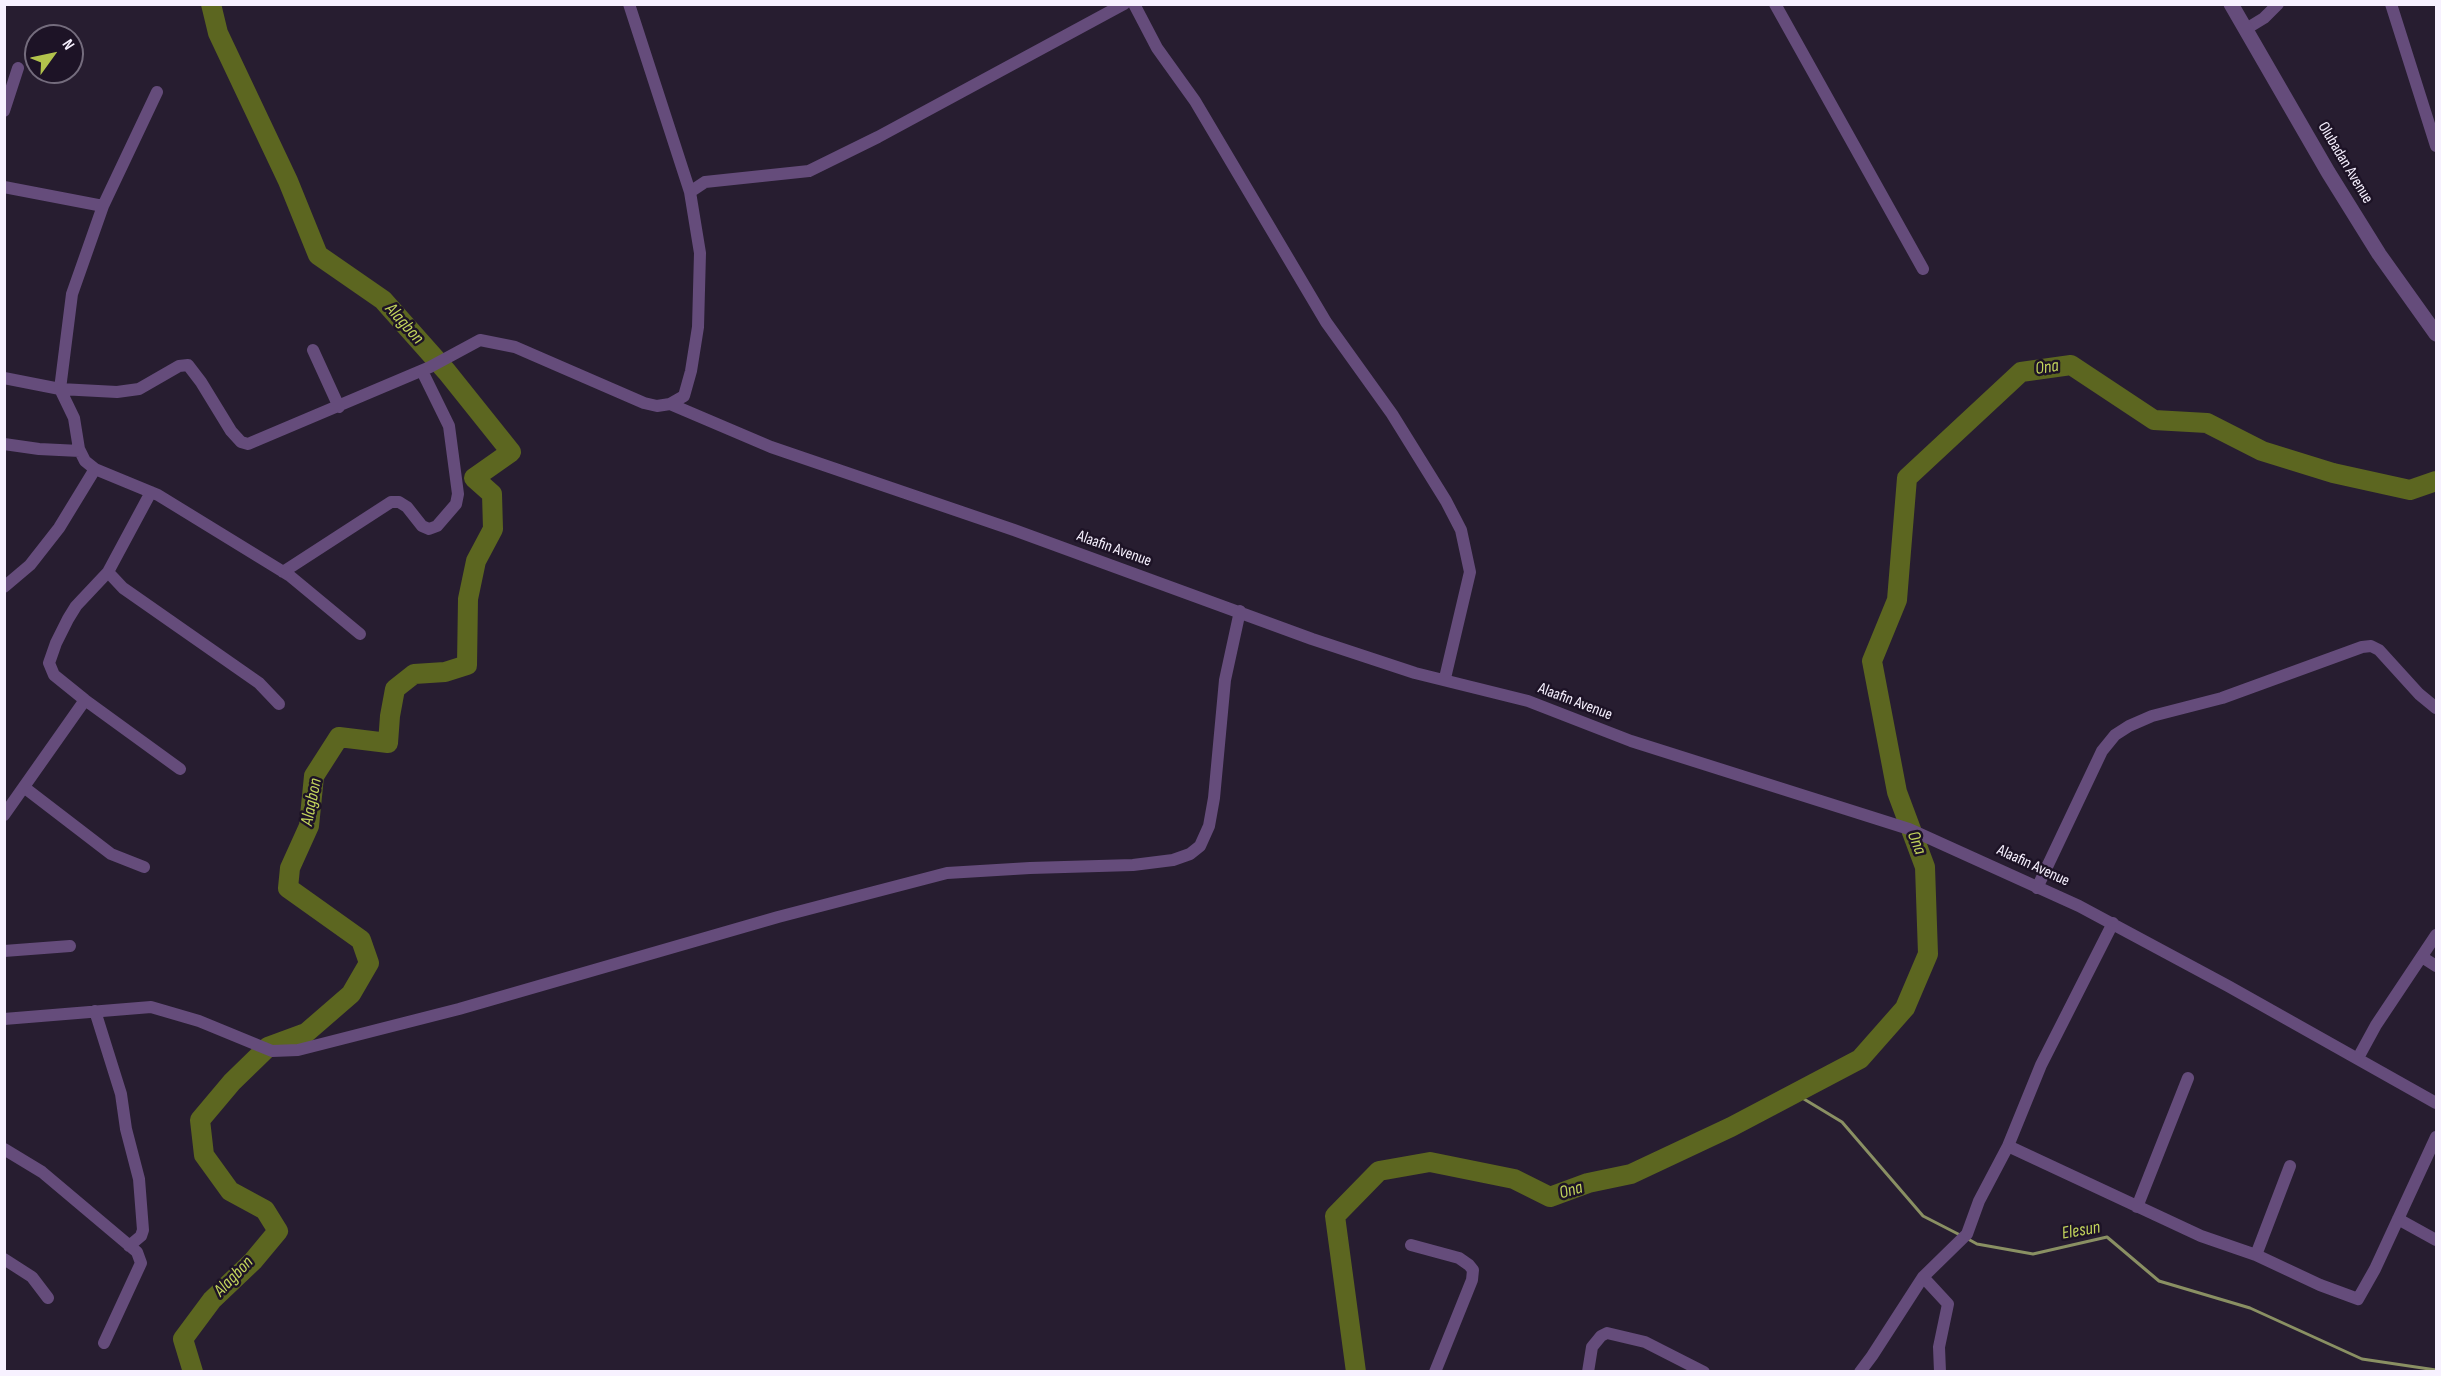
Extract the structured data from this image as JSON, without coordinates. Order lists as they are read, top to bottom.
{
  "streets": {
    "street": ["Olubadan Avenue", "Alaafin Avenue"]
  },
  "water": ["Alagbon", "Ona", "Elesun"],
  "north": "top right"
}
